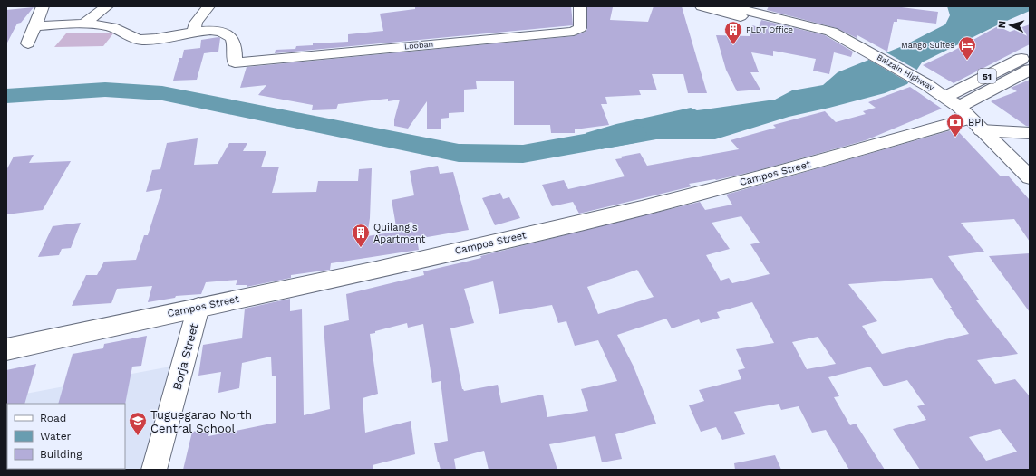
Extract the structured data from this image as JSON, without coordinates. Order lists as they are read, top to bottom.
{
  "streets": {
    "street": [
      "Looban",
      "Balzain Highway",
      "51",
      "Campos Street",
      "Borja Street"
    ]
  },
  "crossings": [
    ["Balzain Highway", "51"],
    ["Balzain Highway", "Campos Street"],
    ["51", "Campos Street"],
    ["Campos Street", "Borja Street"]
  ],
  "places": {
    "building": ["PLDT Office", "Quilang's Apartment"],
    "hotel": ["Mango Suites"],
    "bank": ["BPI"],
    "school or university": ["Tuguegarao North Central School"]
  },
  "legend": ["Road", "Water", "Building"],
  "north": "left"
}
